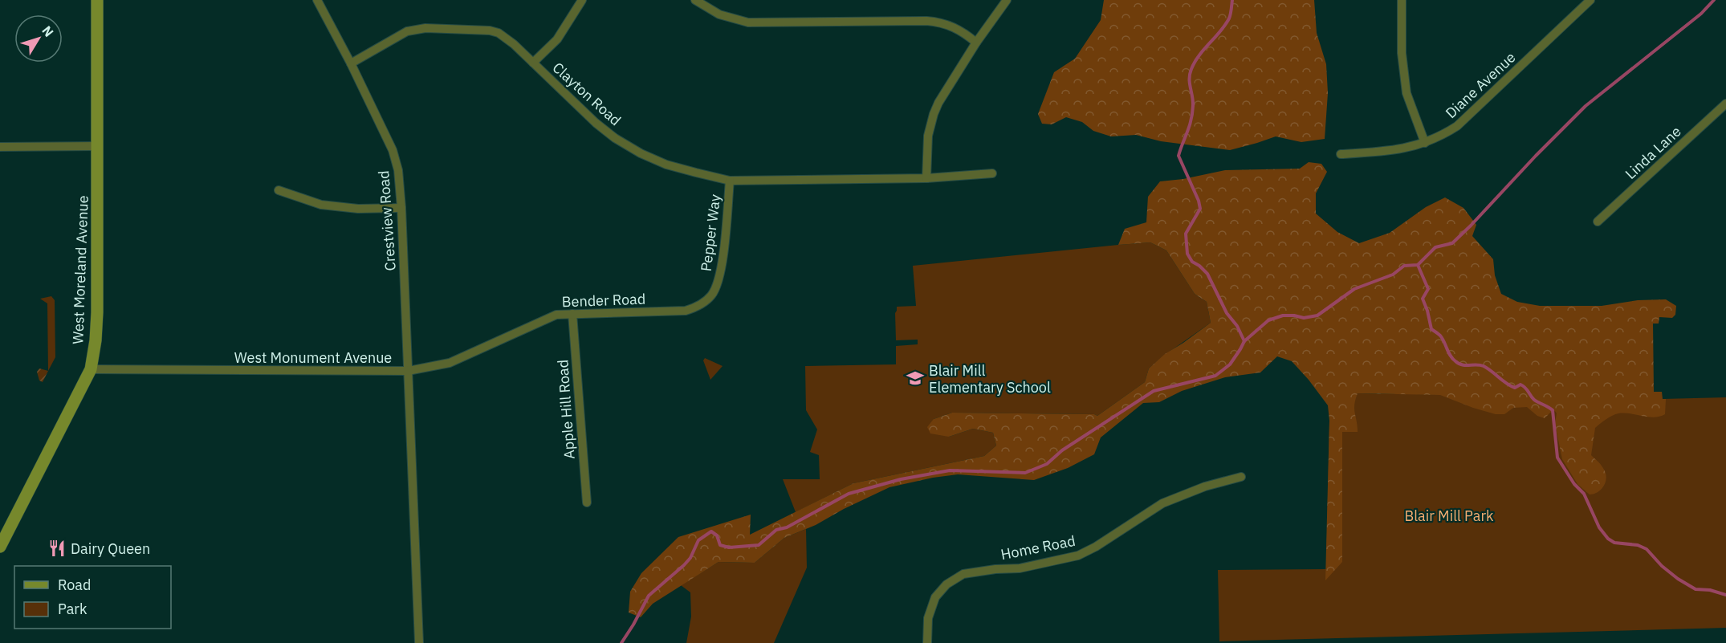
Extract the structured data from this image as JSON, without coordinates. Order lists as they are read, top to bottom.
{
  "streets": {
    "street": [
      "Diane Avenue",
      "Clayton Road",
      "Linda Lane",
      "Crestview Road",
      "Pepper Way",
      "West Moreland Avenue",
      "Bender Road",
      "West Monument Avenue",
      "Apple Hill Road",
      "Home Road"
    ]
  },
  "crossings": [
    ["Clayton Road", "Crestview Road"],
    ["Clayton Road", "Pepper Way"],
    ["Crestview Road", "Bender Road"],
    ["Crestview Road", "West Monument Avenue"],
    ["Pepper Way", "Bender Road"],
    ["West Moreland Avenue", "West Monument Avenue"],
    ["Bender Road", "West Monument Avenue"],
    ["Bender Road", "Apple Hill Road"]
  ],
  "parks": ["Blair Mill Park"],
  "places": {
    "school or university": ["Blair Mill Elementary School"],
    "restaurant": ["Dairy Queen"]
  },
  "legend": ["Road", "Park"],
  "north": "top right"
}
